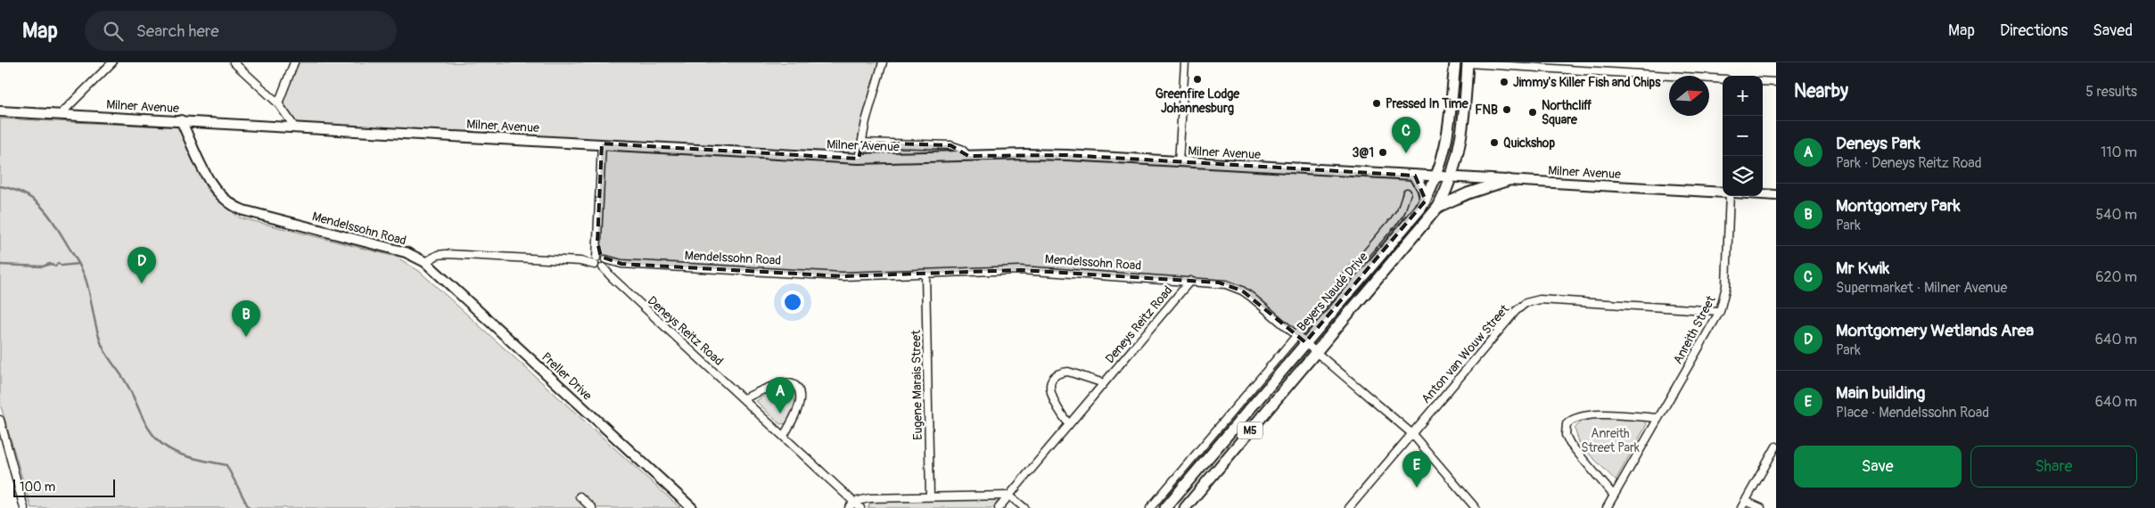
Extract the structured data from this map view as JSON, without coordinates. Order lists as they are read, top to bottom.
{
  "streets": {
    "main road": [
      "Milner Avenue",
      "Mendelssohn Road",
      "Beyers Naudé Drive",
      "Preller Drive",
      "M5"
    ],
    "street": [
      "Deneys Reitz Road",
      "Anreith Street",
      "Anton van Wouw Street",
      "Eugene Marais Street"
    ]
  },
  "crossings": [
    ["Milner Avenue", "Mendelssohn Road"],
    ["Milner Avenue", "Beyers Naudé Drive"],
    ["Milner Avenue", "M5"],
    ["Mendelssohn Road", "Beyers Naudé Drive"],
    ["Mendelssohn Road", "Deneys Reitz Road"],
    ["Mendelssohn Road", "Anton van Wouw Street"],
    ["Mendelssohn Road", "Preller Drive"],
    ["Mendelssohn Road", "Eugene Marais Street"],
    ["Mendelssohn Road", "M5"],
    ["Anreith Street", "Anton van Wouw Street"]
  ],
  "parks": ["Anreith Street Park"],
  "places": [
    "Greenfire Lodge Johannesburg",
    "Jimmy's Killer Fish and Chips",
    "Pressed In Time",
    "FNB",
    "Northcliff Square",
    "Quickshop",
    "3@1"
  ],
  "scale_bar": "100 m",
  "north": "right",
  "page": {
    "header": "Map",
    "search": "Search here",
    "nav": ["Map", "Directions", "Saved"],
    "heading": ["Nearby", "5 results"],
    "map_buttons": ["+", "−"],
    "pins": [
      "C",
      "D",
      "B",
      "A",
      "E"
    ],
    "list": [
      {
        "mark": "A",
        "name": "Deneys Park",
        "note": "Park · Deneys Reitz Road",
        "value": "110 m"
      },
      {
        "mark": "B",
        "name": "Montgomery Park",
        "note": "Park",
        "value": "540 m"
      },
      {
        "mark": "C",
        "name": "Mr Kwik",
        "note": "Supermarket · Milner Avenue",
        "value": "620 m"
      },
      {
        "mark": "D",
        "name": "Montgomery Wetlands Area",
        "note": "Park",
        "value": "640 m"
      },
      {
        "mark": "E",
        "name": "Main building",
        "note": "Place · Mendelssohn Road",
        "value": "640 m"
      }
    ],
    "buttons": ["Save", "Share"],
    "scale": "100 m"
  }
}
